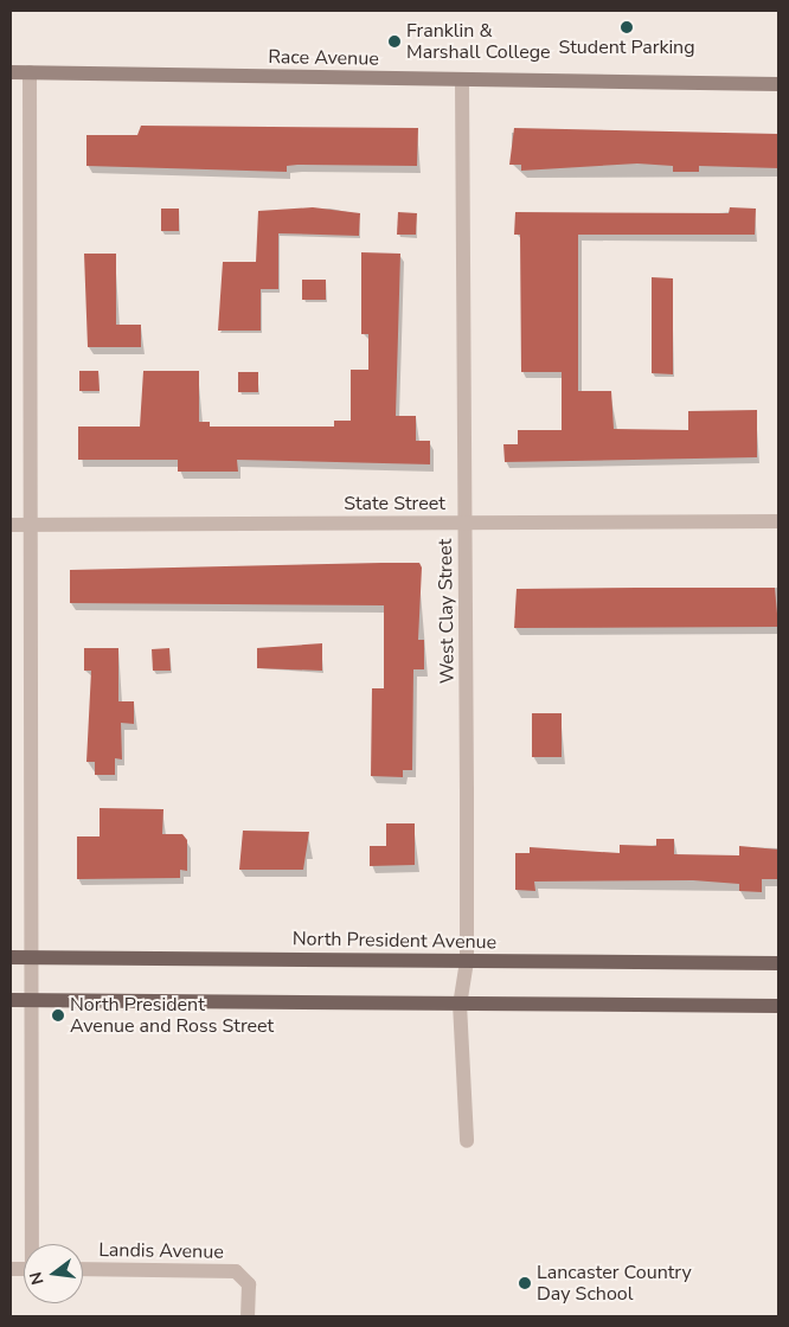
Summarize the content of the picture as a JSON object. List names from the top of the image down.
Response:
{
  "streets": {
    "main road": ["Race Avenue", "North President Avenue"],
    "street": ["State Street", "West Clay Street", "Landis Avenue"]
  },
  "crossings": [
    ["Race Avenue", "West Clay Street"],
    ["State Street", "West Clay Street"],
    ["West Clay Street", "North President Avenue"]
  ],
  "places": [
    "Student Parking",
    "Franklin & Marshall College",
    "North President Avenue and Ross Street",
    "Lancaster Country Day School"
  ],
  "north": "left"
}
